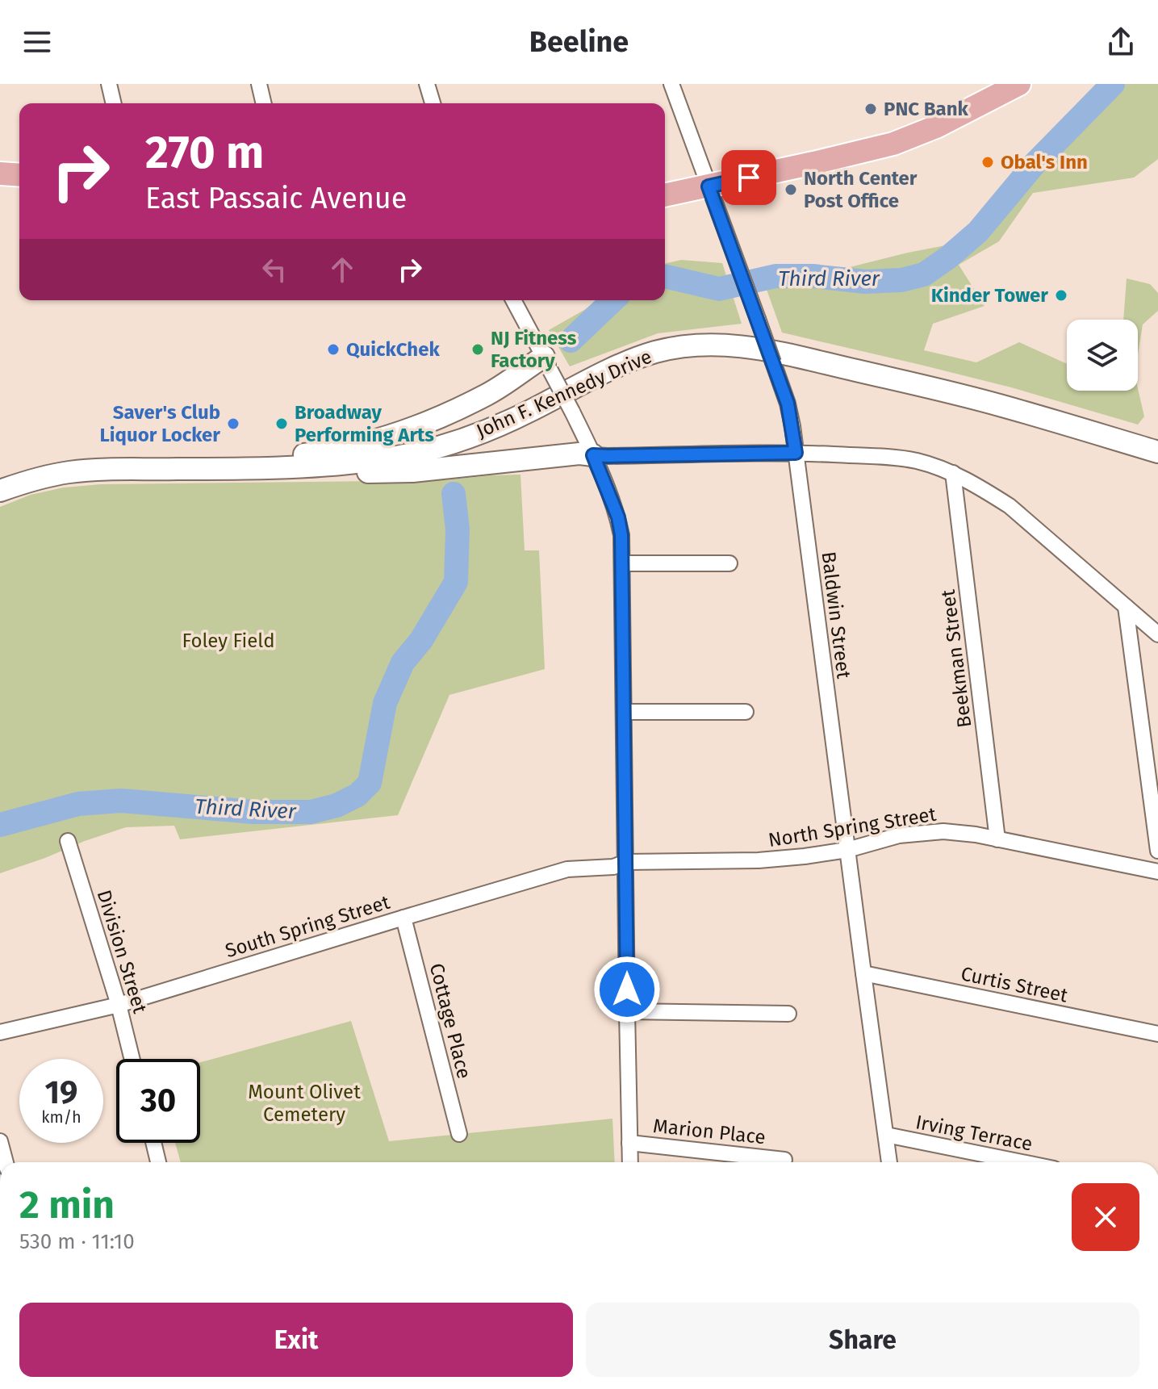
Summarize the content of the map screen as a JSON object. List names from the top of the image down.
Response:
{
  "streets": {
    "main road": ["John F. Kennedy Drive"],
    "street": [
      "Baldwin Street",
      "Beekman Street",
      "North Spring Street",
      "South Spring Street",
      "Division Street",
      "Curtis Street",
      "Cottage Place",
      "Marion Place",
      "Irving Terrace"
    ]
  },
  "crossings": [
    ["Baldwin Street", "North Spring Street"],
    ["Baldwin Street", "Curtis Street"],
    ["Baldwin Street", "Irving Terrace"],
    ["Beekman Street", "North Spring Street"],
    ["North Spring Street", "South Spring Street"],
    ["South Spring Street", "Division Street"],
    ["South Spring Street", "Cottage Place"]
  ],
  "water": ["Third River"],
  "parks": ["Foley Field", "Mount Olivet Cemetery"],
  "places": [
    "PNC Bank",
    "Obal's Inn",
    "North Center Post Office",
    "Kinder Tower",
    "QuickChek",
    "NJ Fitness Factory",
    "Saver's Club Liquor Locker",
    "Broadway Performing Arts"
  ],
  "page": {
    "header": "Beeline",
    "turn": ["270 m", "East Passaic Avenue"],
    "speed": "19 km/h",
    "limit": "30",
    "heading": ["2 min", "530 m · 11:10"],
    "buttons": ["Exit", "Share"]
  }
}
